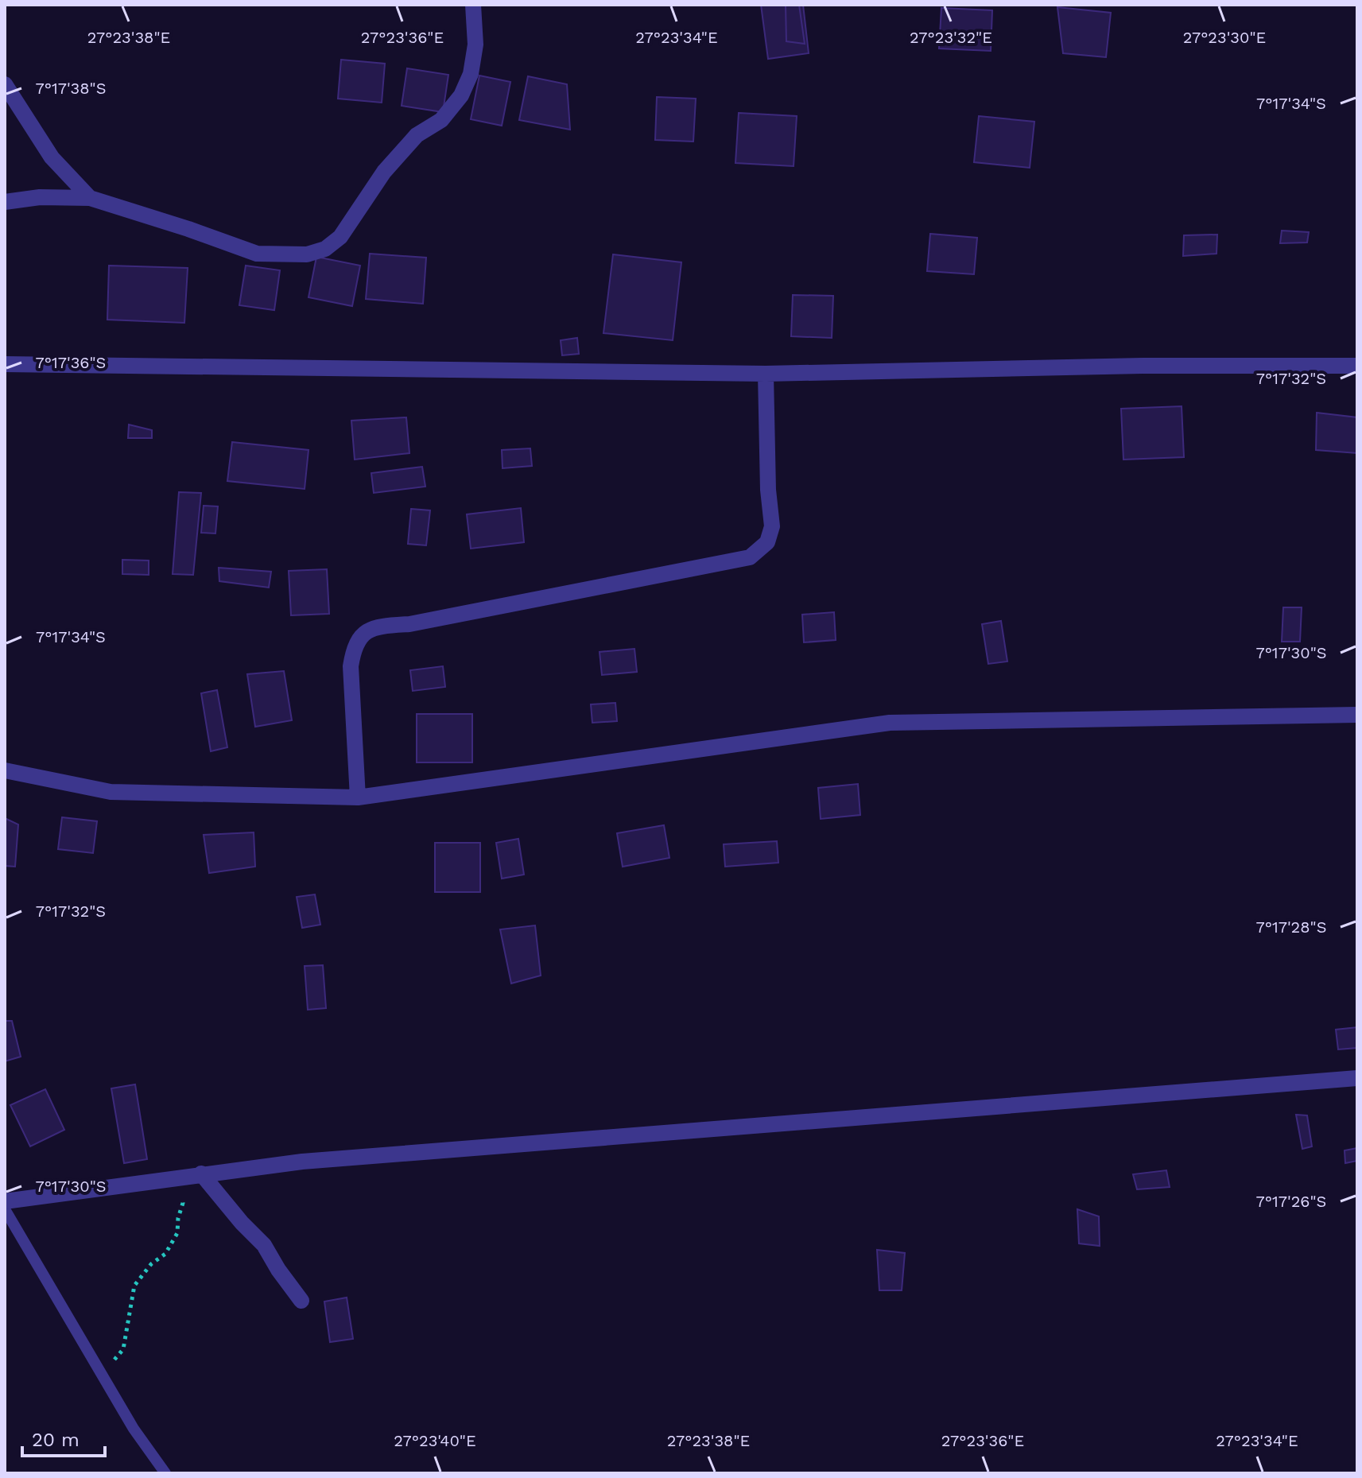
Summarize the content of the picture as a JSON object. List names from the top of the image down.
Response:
{
  "scale_bar": "20 m",
  "coordinates": [
    "27°23'38\"E",
    "27°23'36\"E",
    "27°23'34\"E",
    "27°23'32\"E",
    "27°23'30\"E",
    "7°17'38\"S",
    "7°17'34\"S",
    "7°17'36\"S",
    "7°17'32\"S",
    "7°17'30\"S",
    "7°17'28\"S",
    "7°17'26\"S",
    "27°23'40\"E"
  ]
}
